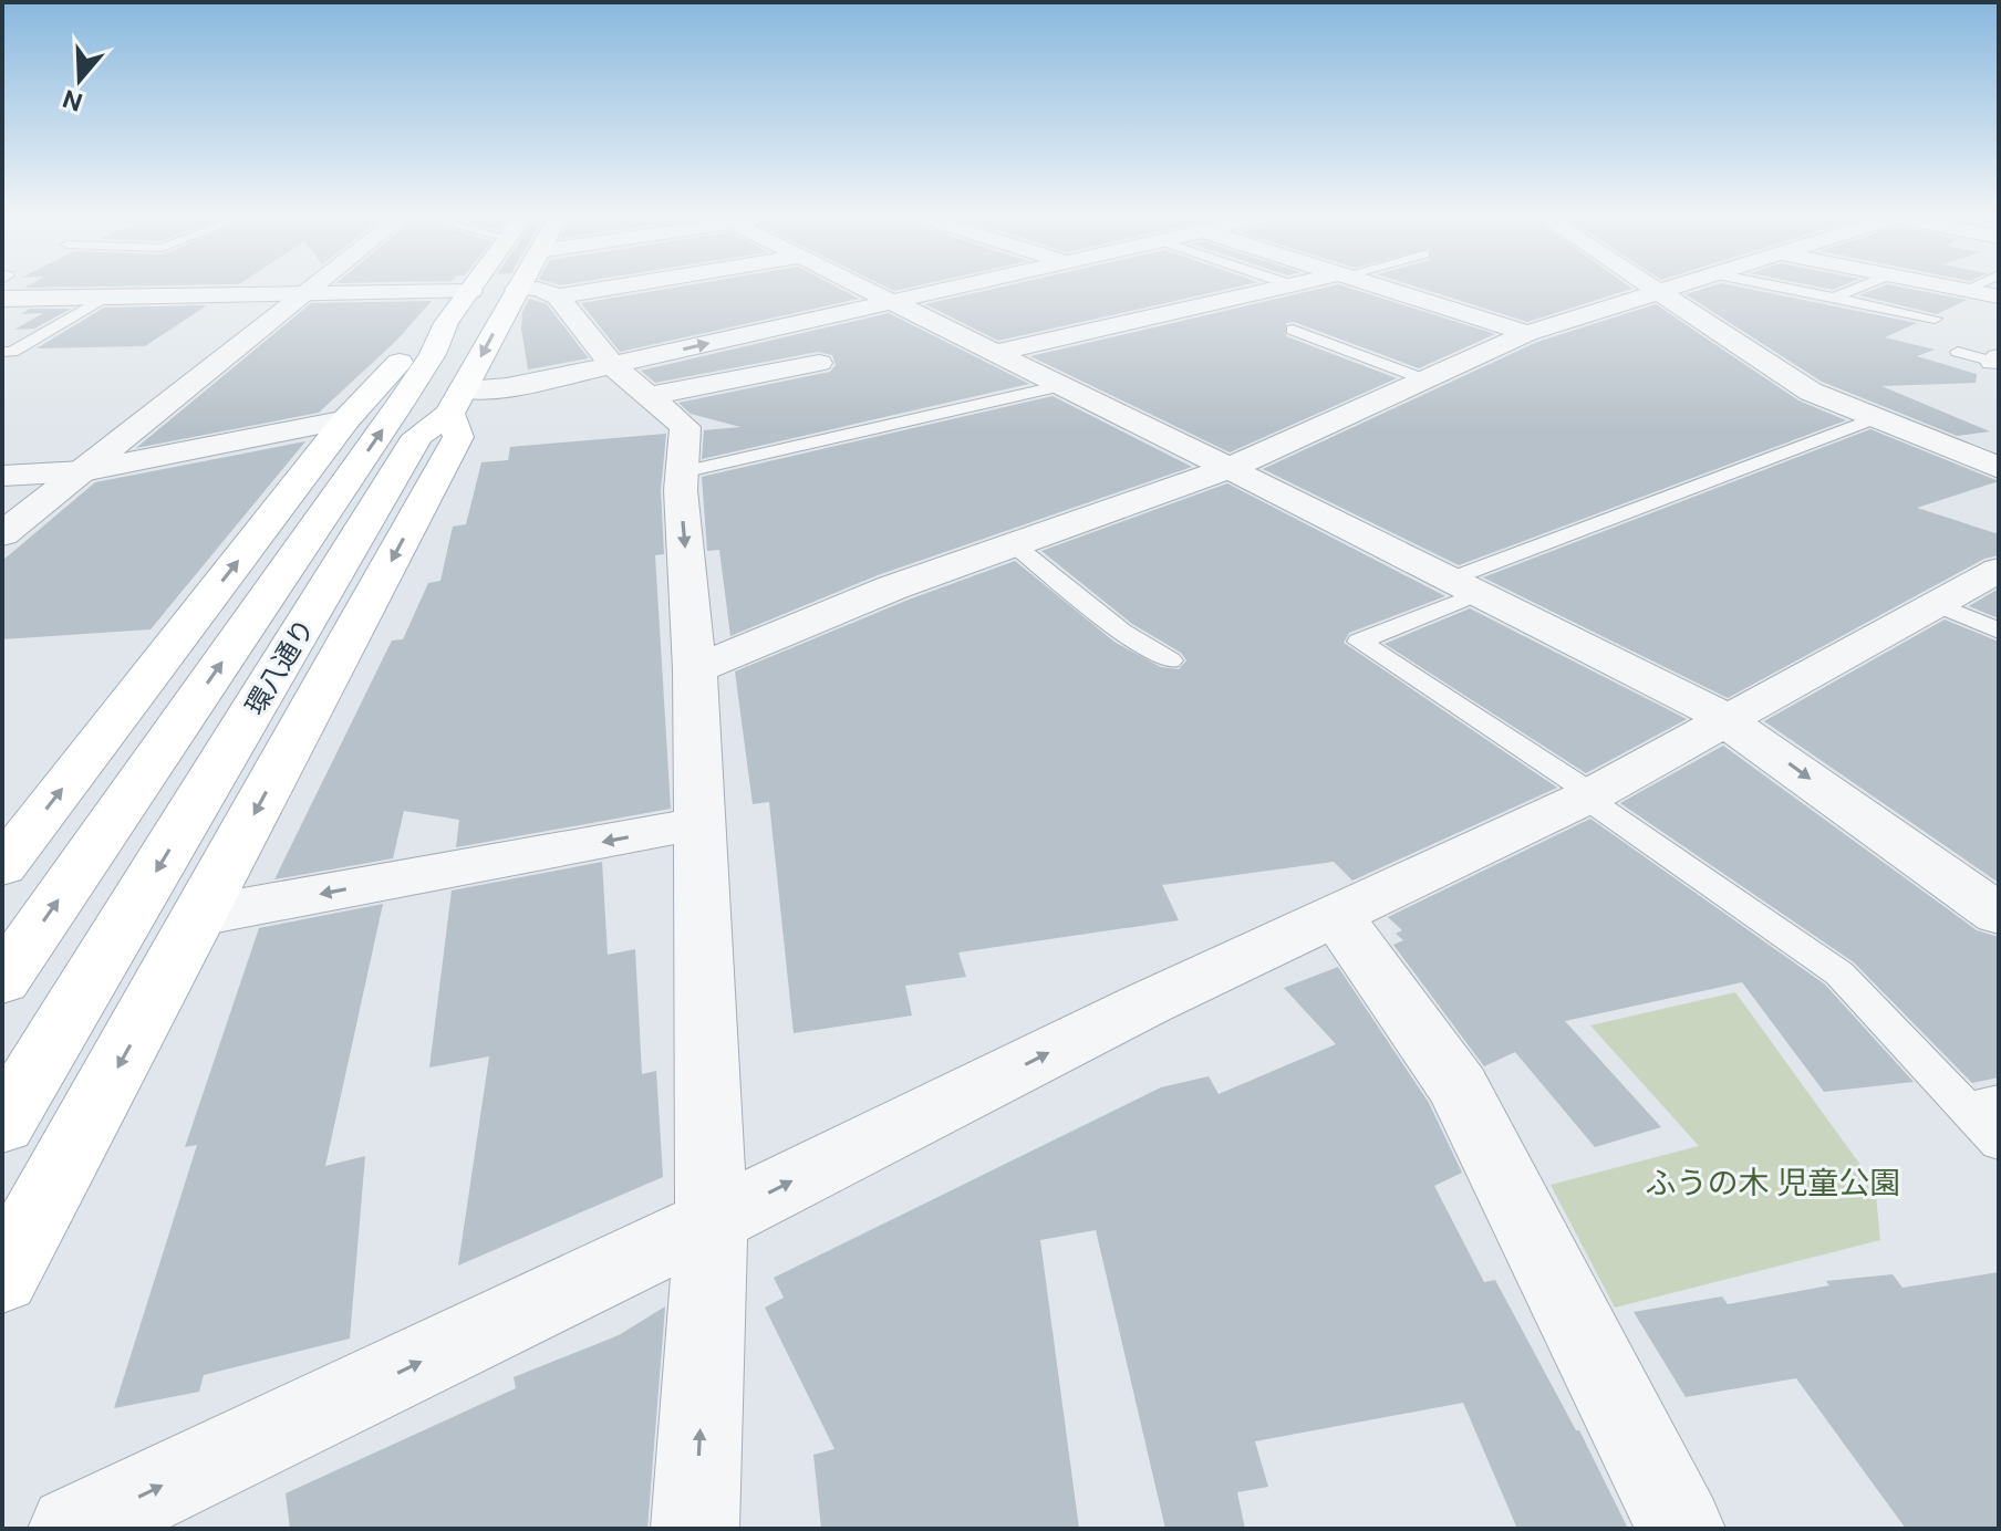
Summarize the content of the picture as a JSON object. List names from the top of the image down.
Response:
{
  "streets": {
    "main road": ["環八通り"]
  },
  "parks": ["ふうの木 児童公園"],
  "north": "bottom"
}
